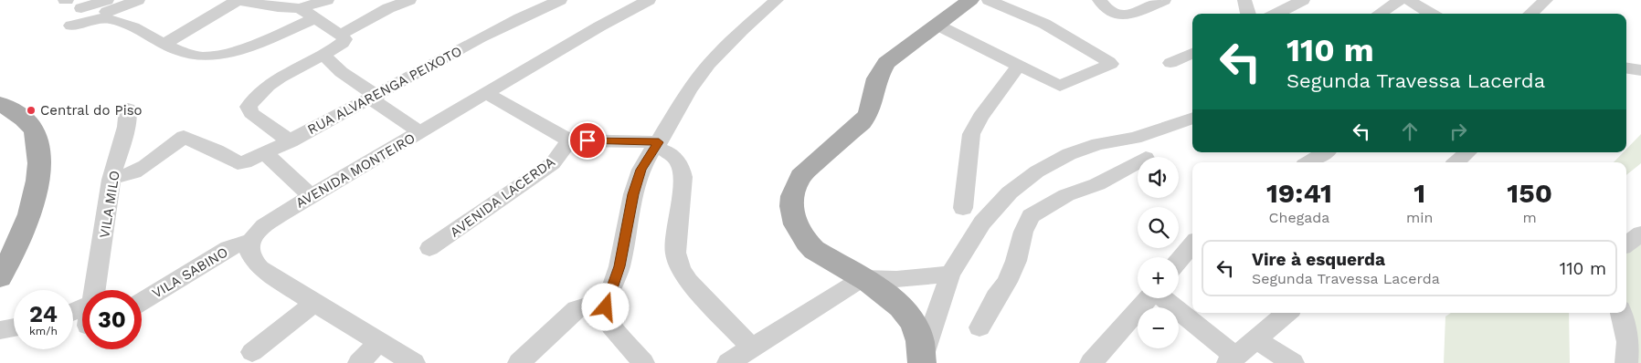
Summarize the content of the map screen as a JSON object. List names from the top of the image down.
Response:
{
  "streets": {
    "street": [
      "RUA ALVARENGA PEIXOTO",
      "AVENIDA MONTEIRO",
      "AVENIDA LACERDA",
      "VILA MILO",
      "VILA SABINO"
    ]
  },
  "crossings": [
    ["RUA ALVARENGA PEIXOTO", "VILA MILO"],
    ["AVENIDA MONTEIRO", "VILA SABINO"]
  ],
  "places": ["Central do Piso"],
  "page": {
    "turn": ["110 m", "Segunda Travessa Lacerda"],
    "map_buttons": ["+", "−"],
    "eta": [
      "19:41",
      "Chegada",
      "1",
      "min",
      "150",
      "m"
    ],
    "list": [
      {
        "name": "Vire à esquerda",
        "note": "Segunda Travessa Lacerda",
        "value": "110 m"
      }
    ],
    "speed": "24 km/h",
    "limit": "30"
  }
}
